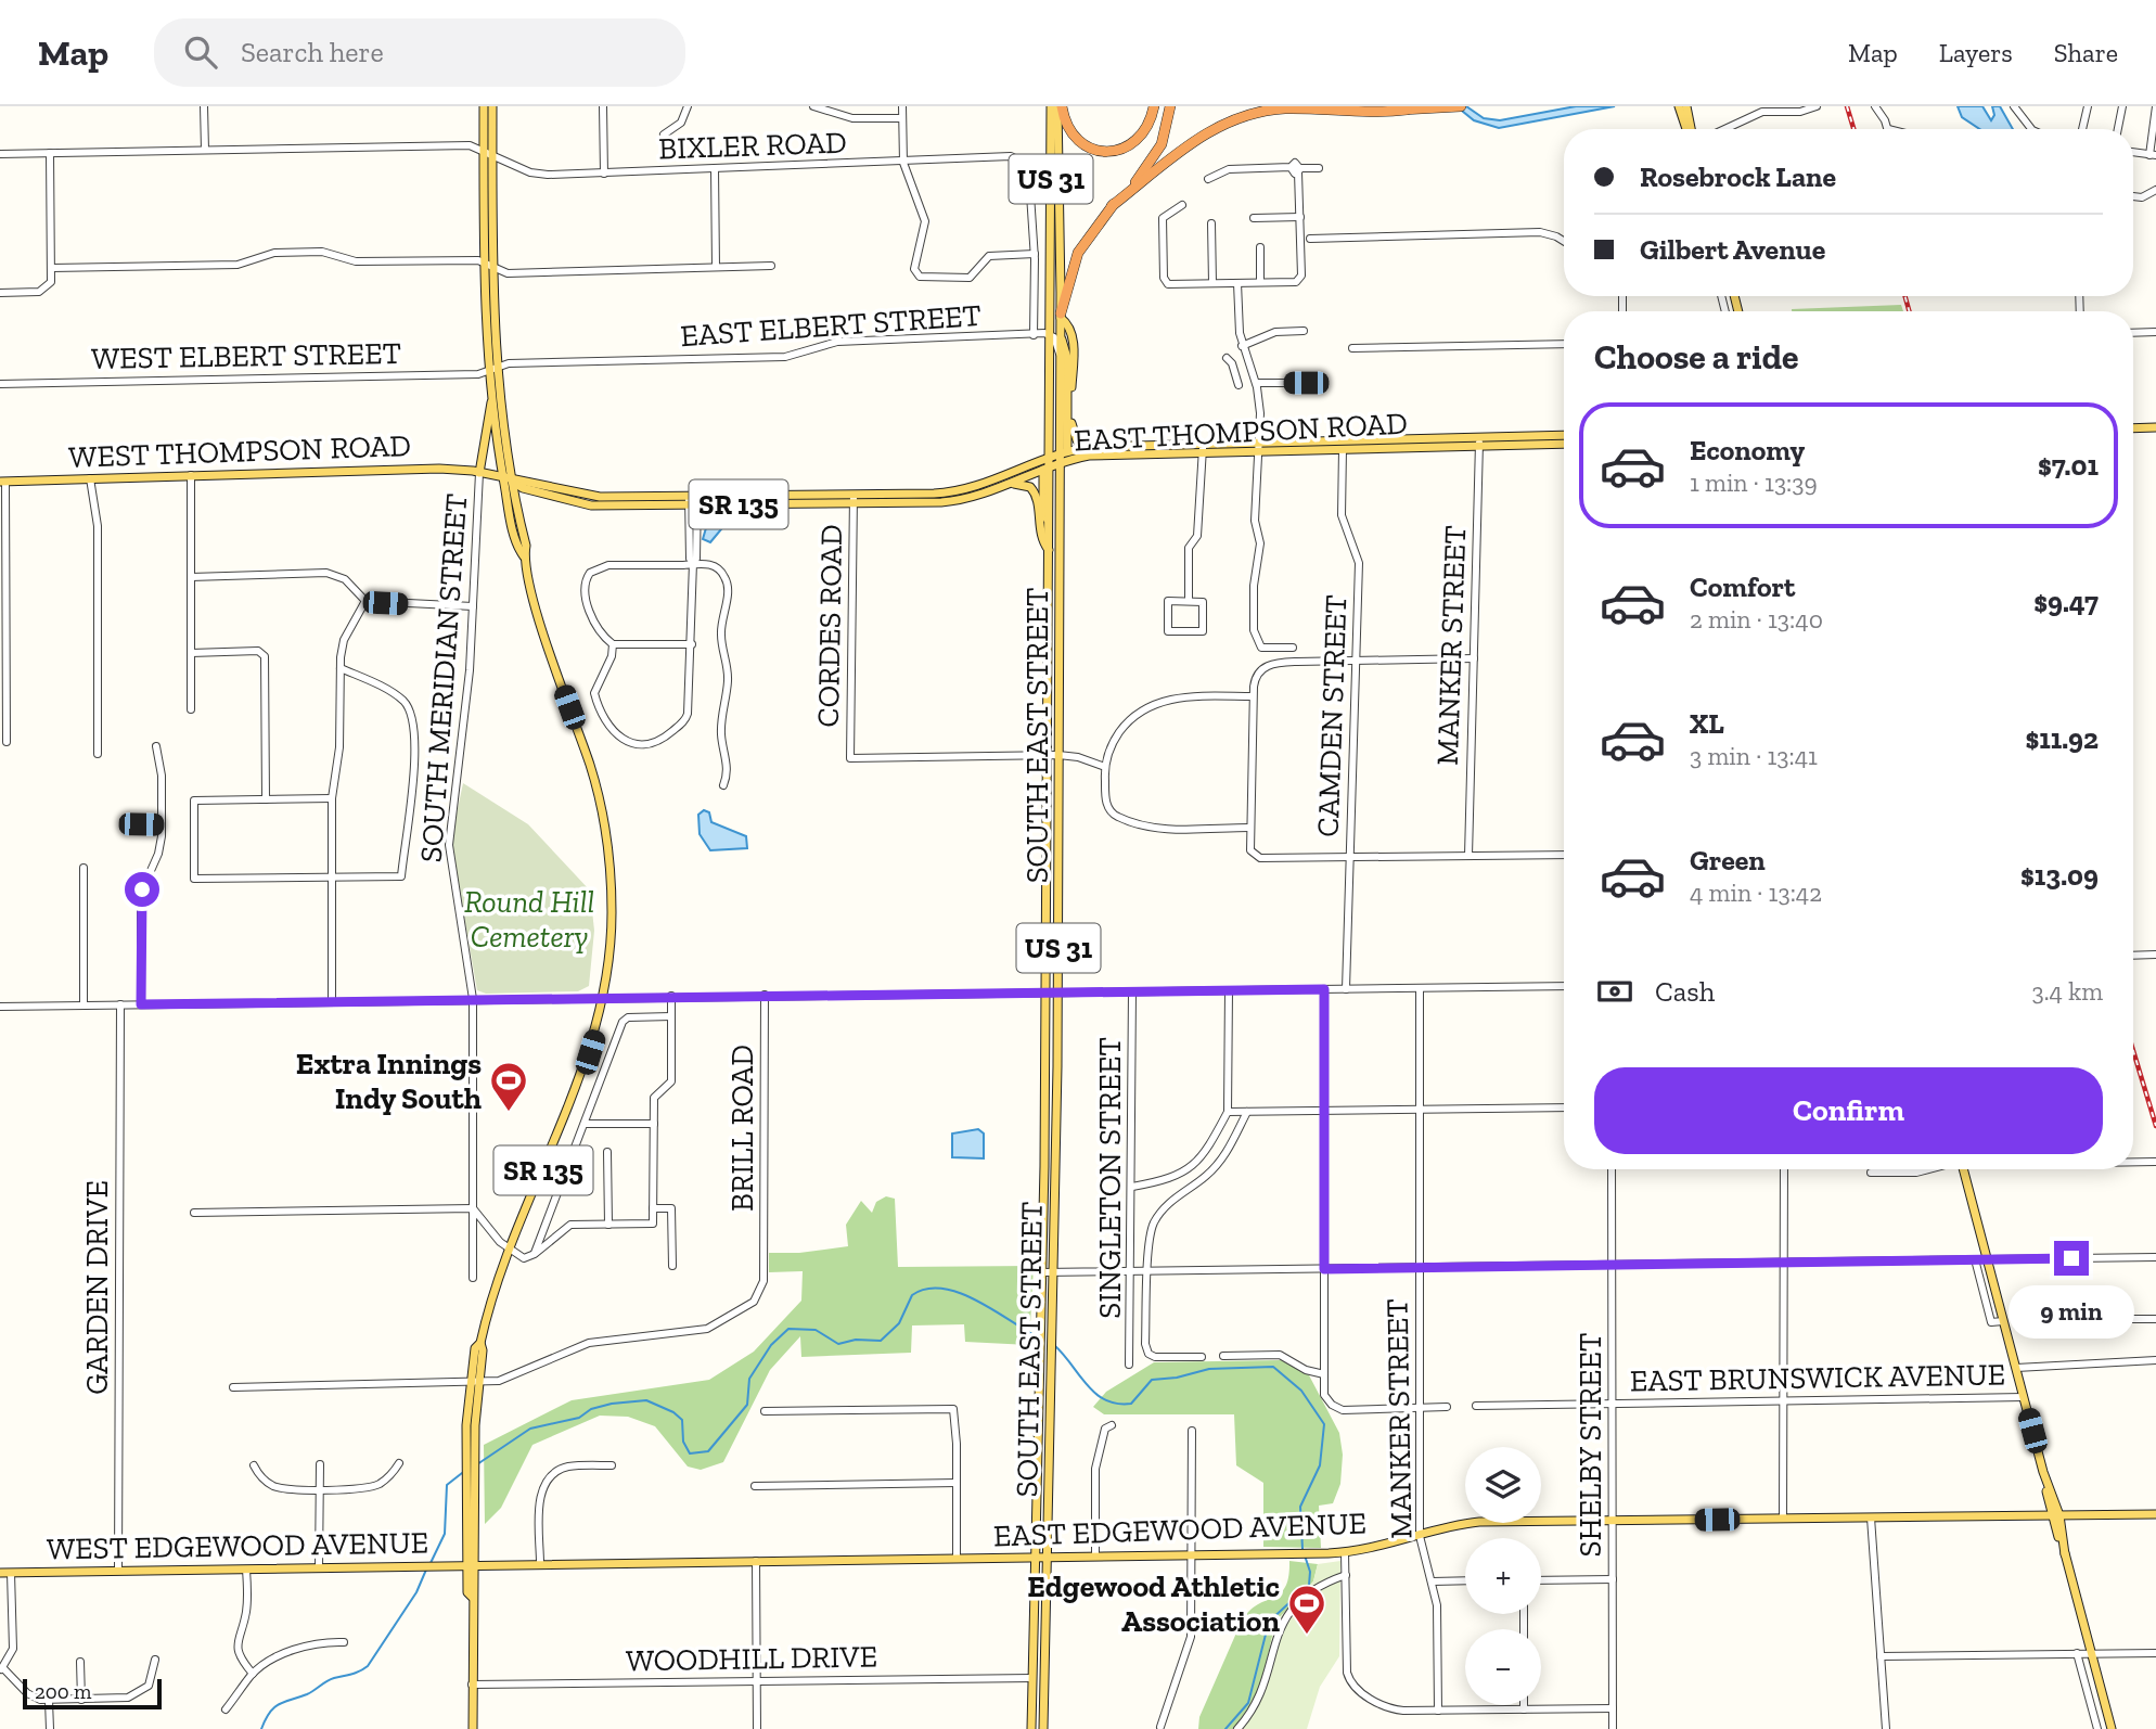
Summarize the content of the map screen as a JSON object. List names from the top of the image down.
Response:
{
  "streets": {
    "highway": ["US 31"],
    "main road": [
      "EAST THOMPSON ROAD",
      "WEST THOMPSON ROAD",
      "SR 135",
      "SOUTH MERIDIAN STREET",
      "SOUTH EAST STREET",
      "EAST EDGEWOOD AVENUE",
      "WEST EDGEWOOD AVENUE"
    ],
    "street": [
      "BIXLER ROAD",
      "EAST ELBERT STREET",
      "WEST ELBERT STREET",
      "CORDES ROAD",
      "MANKER STREET",
      "CAMDEN STREET",
      "BRILL ROAD",
      "SINGLETON STREET",
      "GARDEN DRIVE",
      "EAST BRUNSWICK AVENUE",
      "SHELBY STREET",
      "WOODHILL DRIVE"
    ]
  },
  "crossings": [
    ["BIXLER ROAD", "SOUTH MERIDIAN STREET"],
    ["US 31", "SOUTH EAST STREET"],
    ["EAST ELBERT STREET", "WEST ELBERT STREET"],
    ["EAST ELBERT STREET", "SOUTH MERIDIAN STREET"],
    ["EAST ELBERT STREET", "SOUTH EAST STREET"],
    ["WEST ELBERT STREET", "SOUTH MERIDIAN STREET"],
    ["EAST THOMPSON ROAD", "WEST THOMPSON ROAD"],
    ["EAST THOMPSON ROAD", "CORDES ROAD"],
    ["EAST THOMPSON ROAD", "MANKER STREET"],
    ["EAST THOMPSON ROAD", "SOUTH MERIDIAN STREET"],
    ["EAST THOMPSON ROAD", "CAMDEN STREET"],
    ["EAST THOMPSON ROAD", "SOUTH EAST STREET"],
    ["WEST THOMPSON ROAD", "SOUTH MERIDIAN STREET"],
    ["CORDES ROAD", "SOUTH EAST STREET"],
    ["MANKER STREET", "EAST EDGEWOOD AVENUE"],
    ["SOUTH MERIDIAN STREET", "BRILL ROAD"],
    ["SOUTH MERIDIAN STREET", "EAST EDGEWOOD AVENUE"],
    ["SOUTH MERIDIAN STREET", "WEST EDGEWOOD AVENUE"],
    ["SOUTH MERIDIAN STREET", "WOODHILL DRIVE"],
    ["SOUTH EAST STREET", "EAST EDGEWOOD AVENUE"],
    ["SOUTH EAST STREET", "WOODHILL DRIVE"],
    ["GARDEN DRIVE", "WEST EDGEWOOD AVENUE"],
    ["EAST BRUNSWICK AVENUE", "SHELBY STREET"],
    ["SHELBY STREET", "EAST EDGEWOOD AVENUE"],
    ["EAST EDGEWOOD AVENUE", "WEST EDGEWOOD AVENUE"]
  ],
  "parks": ["Round Hill Cemetery"],
  "places": {
    "sports": ["Extra Innings Indy South", "Edgewood Athletic Association"]
  },
  "scale_bar": "200 m",
  "page": {
    "header": "Map",
    "search": "Search here",
    "nav": ["Map", "Layers", "Share"],
    "banner": ["Rosebrock Lane", "Gilbert Avenue"],
    "heading": "Choose a ride",
    "list": [
      {
        "name": "Economy",
        "note": "1 min · 13:39",
        "value": "$7.01"
      },
      {
        "name": "Comfort",
        "note": "2 min · 13:40",
        "value": "$9.47"
      },
      {
        "name": "XL",
        "note": "3 min · 13:41",
        "value": "$11.92"
      },
      {
        "name": "Green",
        "note": "4 min · 13:42",
        "value": "$13.09"
      }
    ],
    "pay": ["Cash", "3.4 km"],
    "buttons": "Confirm",
    "bubble": "9 min",
    "map_buttons": ["+", "−"],
    "scale": "200 m"
  }
}
